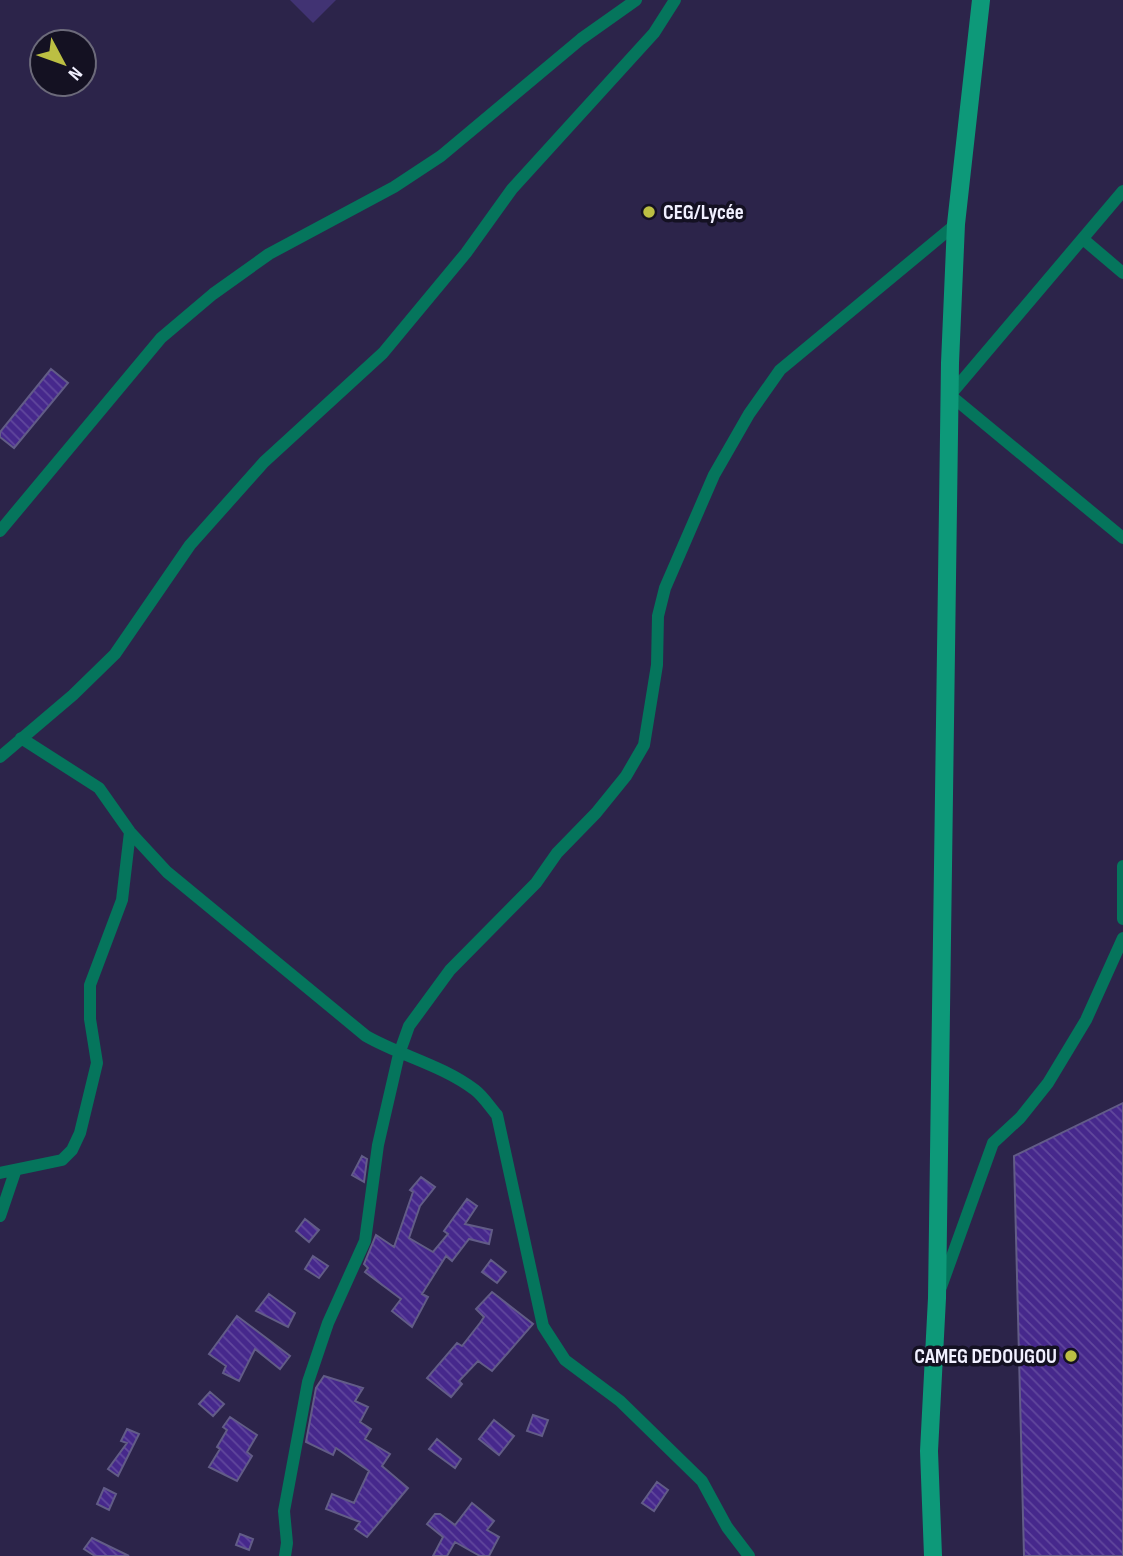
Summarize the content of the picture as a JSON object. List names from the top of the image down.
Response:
{
  "places": ["CEG/Lycée", "CAMEG DEDOUGOU"],
  "north": "bottom right"
}
